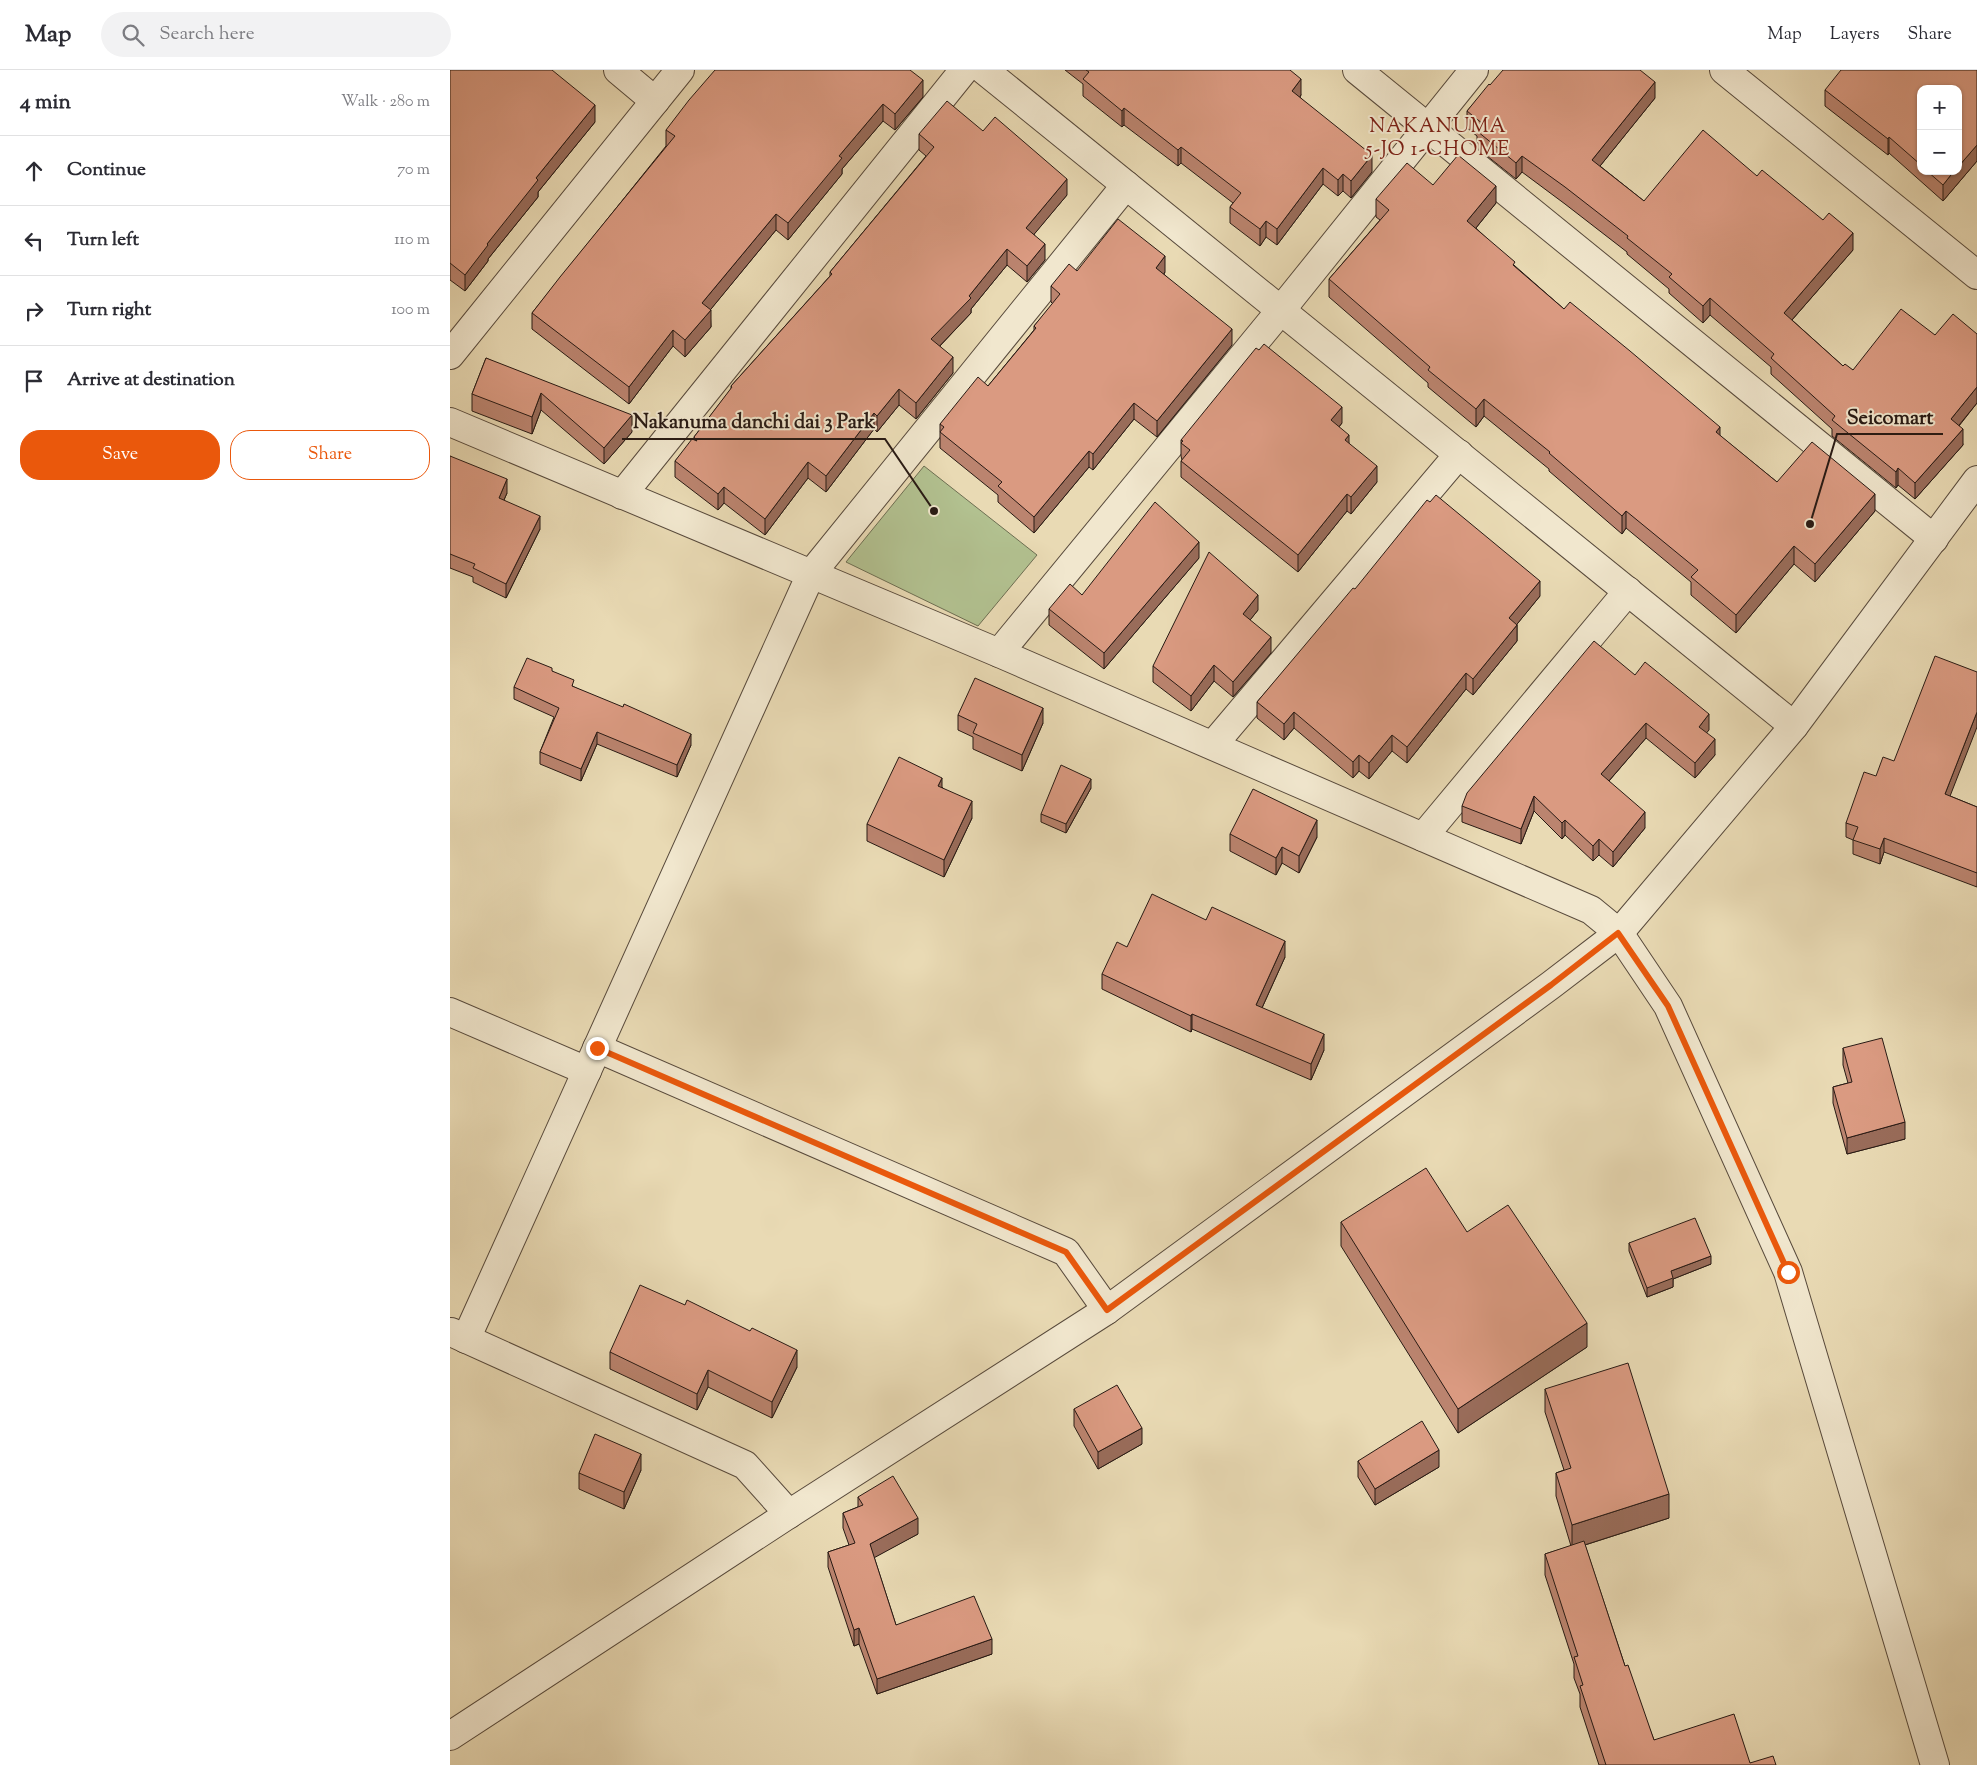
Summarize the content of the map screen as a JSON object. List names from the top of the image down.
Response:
{
  "districts": ["NAKANUMA 5-JO 1-CHOME"],
  "places": ["Nakanuma danchi dai 3 Park", "Seicomart"],
  "page": {
    "header": "Map",
    "search": "Search here",
    "nav": ["Map", "Layers", "Share"],
    "heading": ["4 min", "Walk · 280 m"],
    "map_buttons": ["+", "−"],
    "list": [
      ["Continue", "70 m"],
      ["Turn left", "110 m"],
      ["Turn right", "100 m"],
      "Arrive at destination"
    ],
    "buttons": ["Save", "Share"]
  }
}
